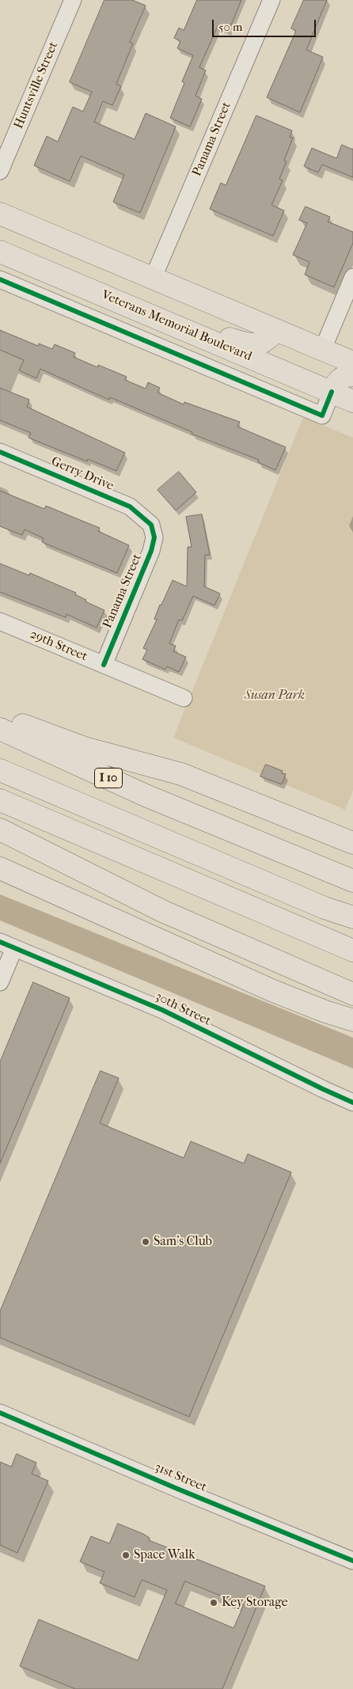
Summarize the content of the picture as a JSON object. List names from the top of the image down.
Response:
{
  "streets": {
    "main road": ["Veterans Memorial Boulevard", "I 10"],
    "street": [
      "Huntsville Street",
      "Panama Street",
      "Gerry Drive",
      "29th Street",
      "30th Street",
      "31st Street"
    ]
  },
  "crossings": [
    ["Panama Street", "Gerry Drive"],
    ["Panama Street", "29th Street"]
  ],
  "parks": ["Susan Park"],
  "places": ["Sam's Club", "Space Walk", "Key Storage"],
  "scale_bar": "50 m"
}
